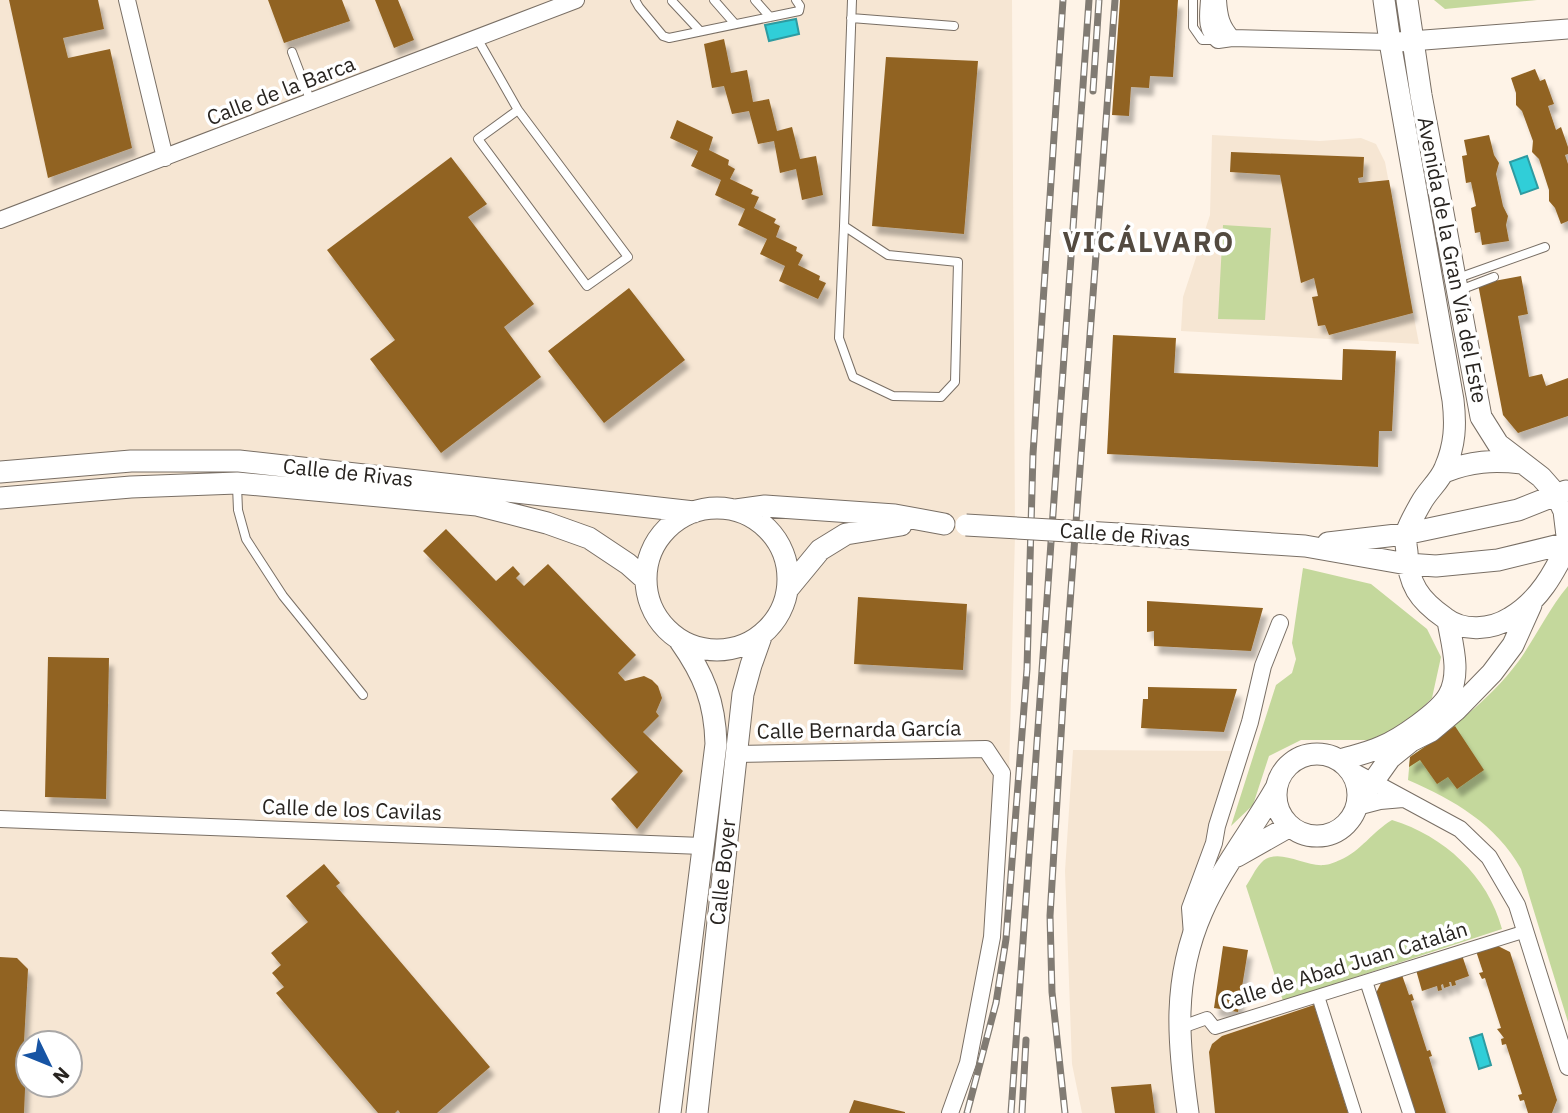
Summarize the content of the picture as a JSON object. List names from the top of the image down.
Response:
{
  "streets": {
    "main road": ["Avenida de la Gran Vía del Este", "Calle de Rivas", "Calle Boyer"],
    "street": [
      "Calle de la Barca",
      "Calle Bernarda García",
      "Calle de los Cavilas",
      "Calle de Abad Juan Catalán"
    ]
  },
  "crossings": [
    ["Avenida de la Gran Vía del Este", "Calle de Rivas"],
    ["Calle de Rivas", "Calle Boyer"],
    ["Calle Bernarda García", "Calle Boyer"],
    ["Calle de los Cavilas", "Calle Boyer"]
  ],
  "districts": ["VICÁLVARO"],
  "north": "bottom right"
}
